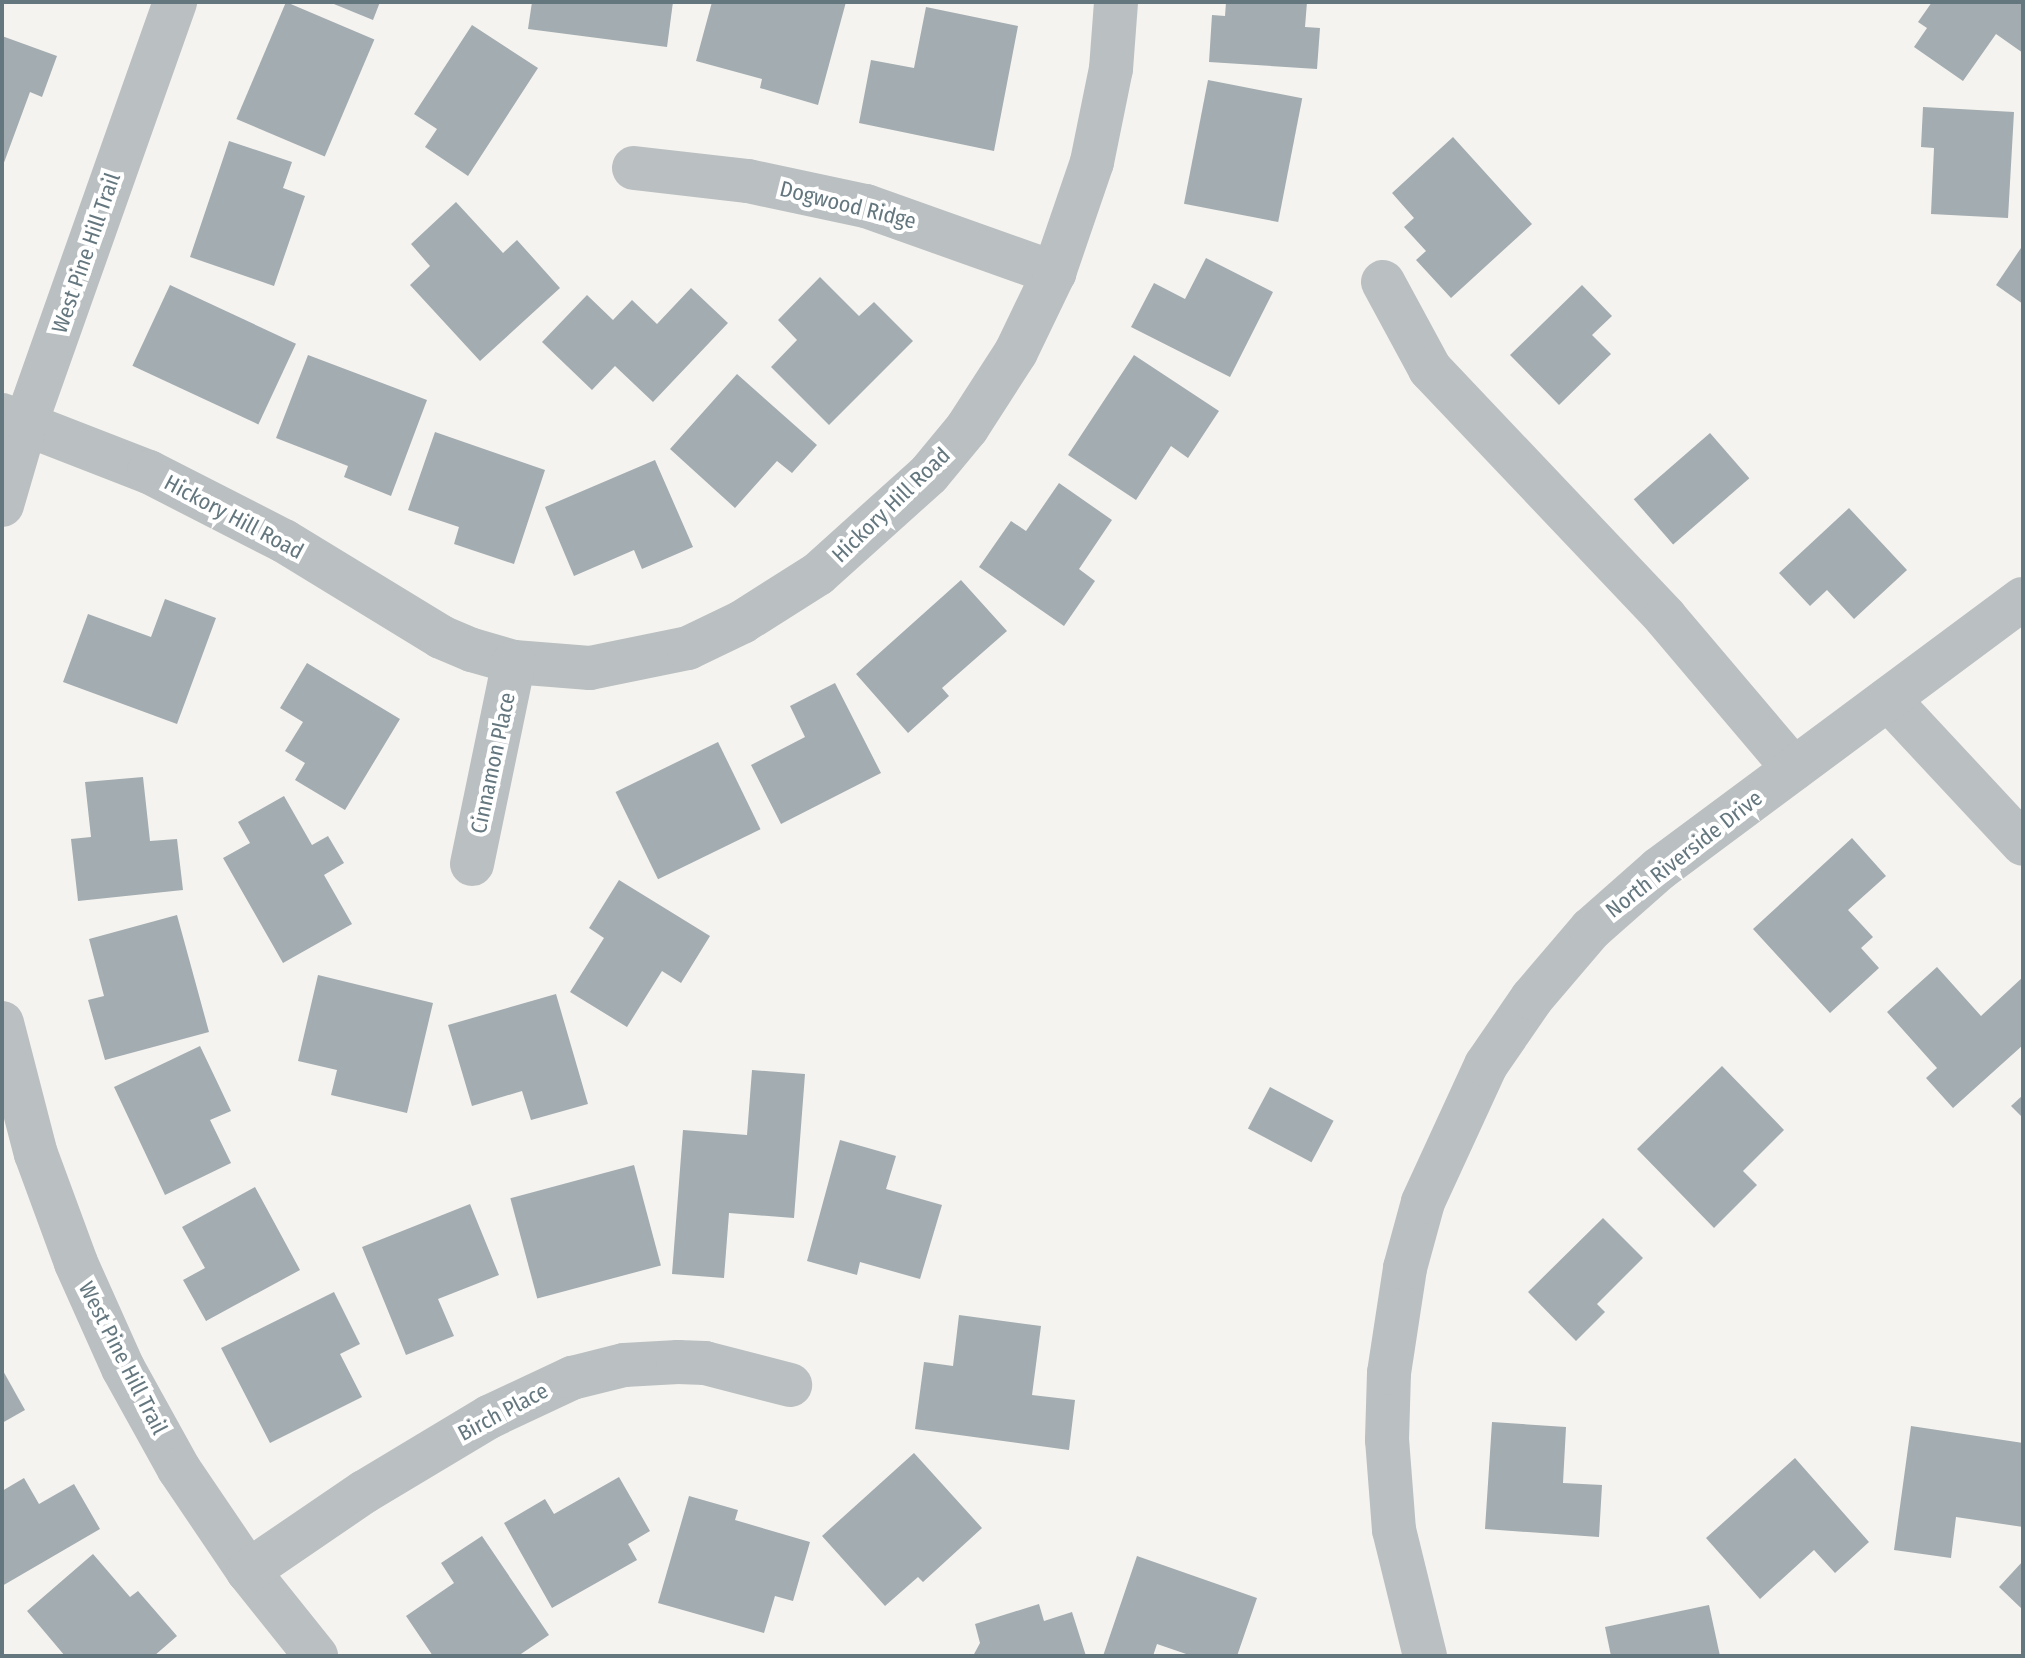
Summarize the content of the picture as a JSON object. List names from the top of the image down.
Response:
{
  "streets": {
    "street": [
      "Dogwood Ridge",
      "West Pine Hill Trail",
      "Hickory Hill Road",
      "Cinnamon Place",
      "North Riverside Drive",
      "Birch Place"
    ]
  },
  "crossings": [
    ["Dogwood Ridge", "Hickory Hill Road"],
    ["West Pine Hill Trail", "Hickory Hill Road"],
    ["West Pine Hill Trail", "Birch Place"],
    ["Hickory Hill Road", "Cinnamon Place"]
  ]
}
